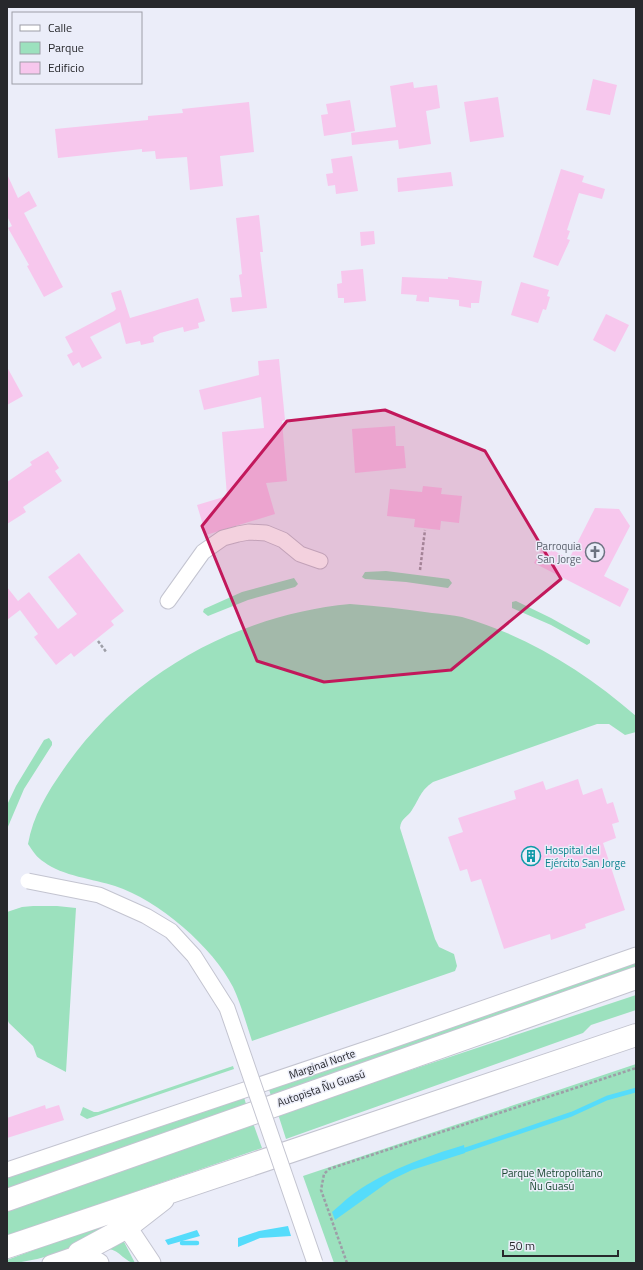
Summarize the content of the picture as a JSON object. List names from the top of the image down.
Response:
{
  "streets": {
    "highway": ["Autopista Ñu Guasú"],
    "street": ["Marginal Norte"]
  },
  "parks": ["Parque Metropolitano Ñu Guasú"],
  "places": {
    "church": ["Parroquia San Jorge"],
    "building": ["Hospital del Ejército San Jorge"]
  },
  "legend": ["Calle", "Parque", "Edificio"],
  "scale_bar": "50 m"
}
